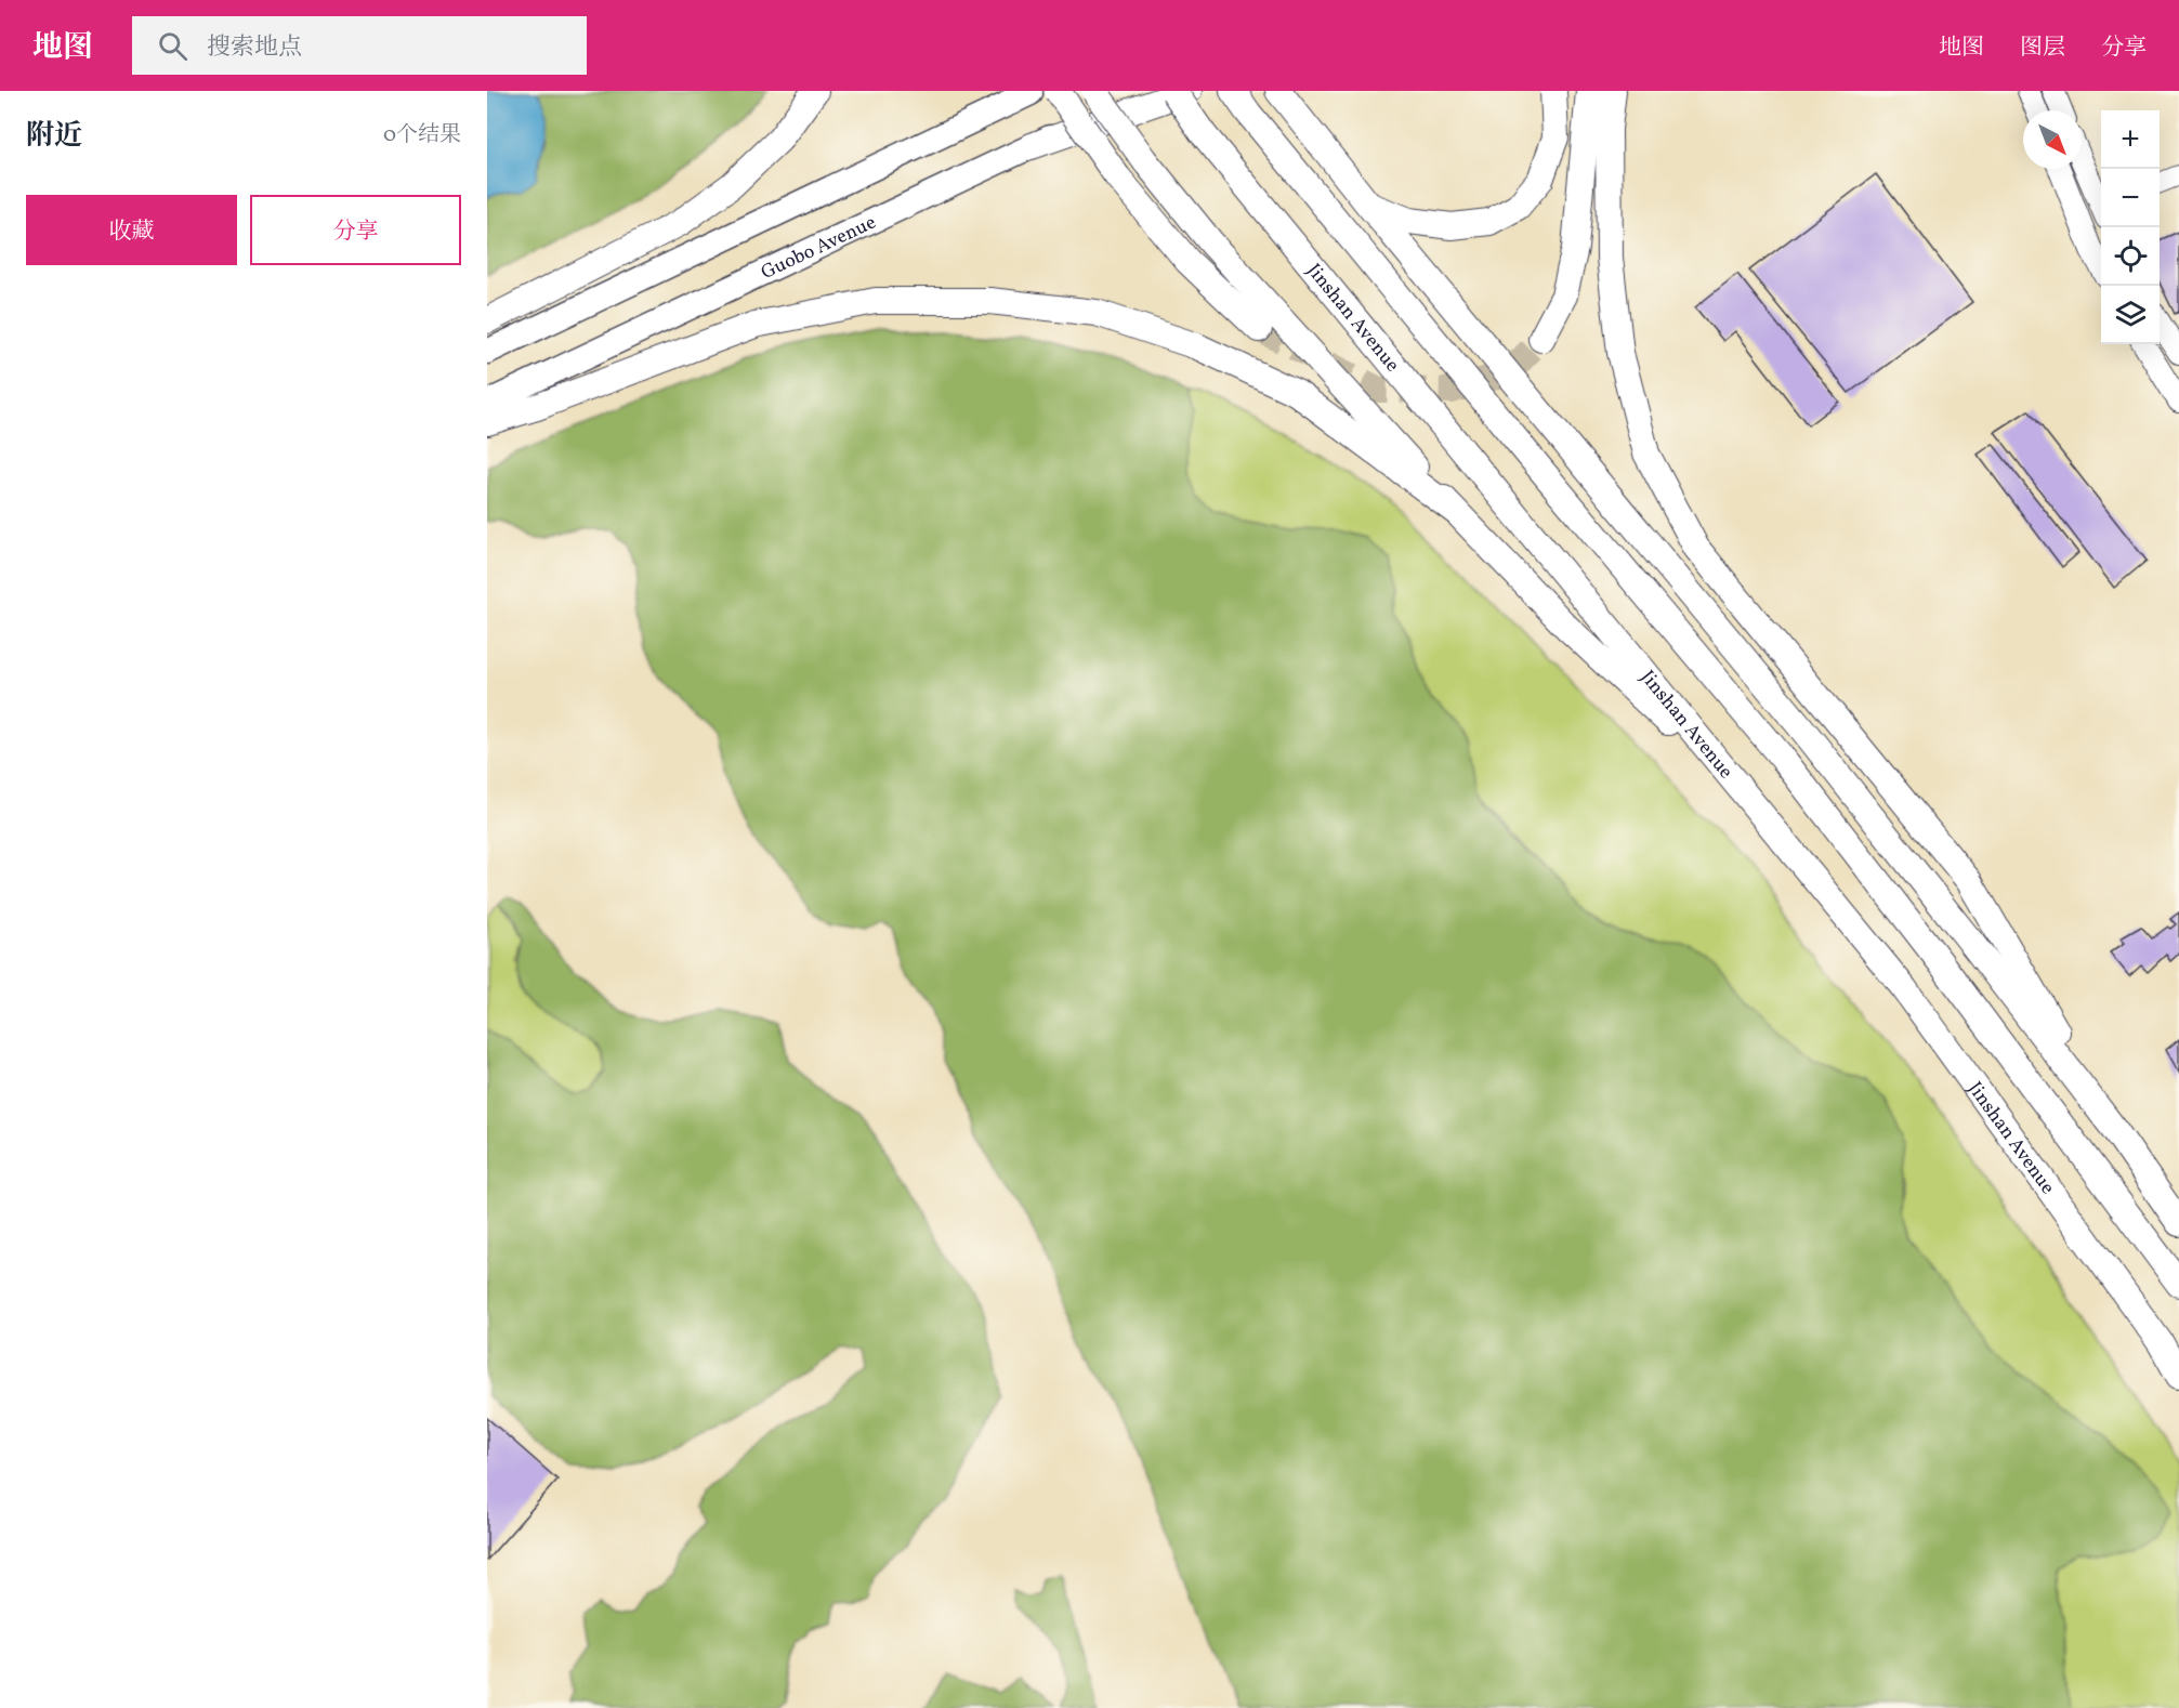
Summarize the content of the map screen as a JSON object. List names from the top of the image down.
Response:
{
  "streets": {
    "highway": ["Jinshan Avenue"],
    "main road": ["Guobo Avenue"]
  },
  "north": "bottom right",
  "page": {
    "header": "地图",
    "search": "搜索地点",
    "nav": ["地图", "图层", "分享"],
    "heading": ["附近", "0个结果"],
    "map_buttons": ["+", "−"],
    "buttons": ["收藏", "分享"]
  }
}
